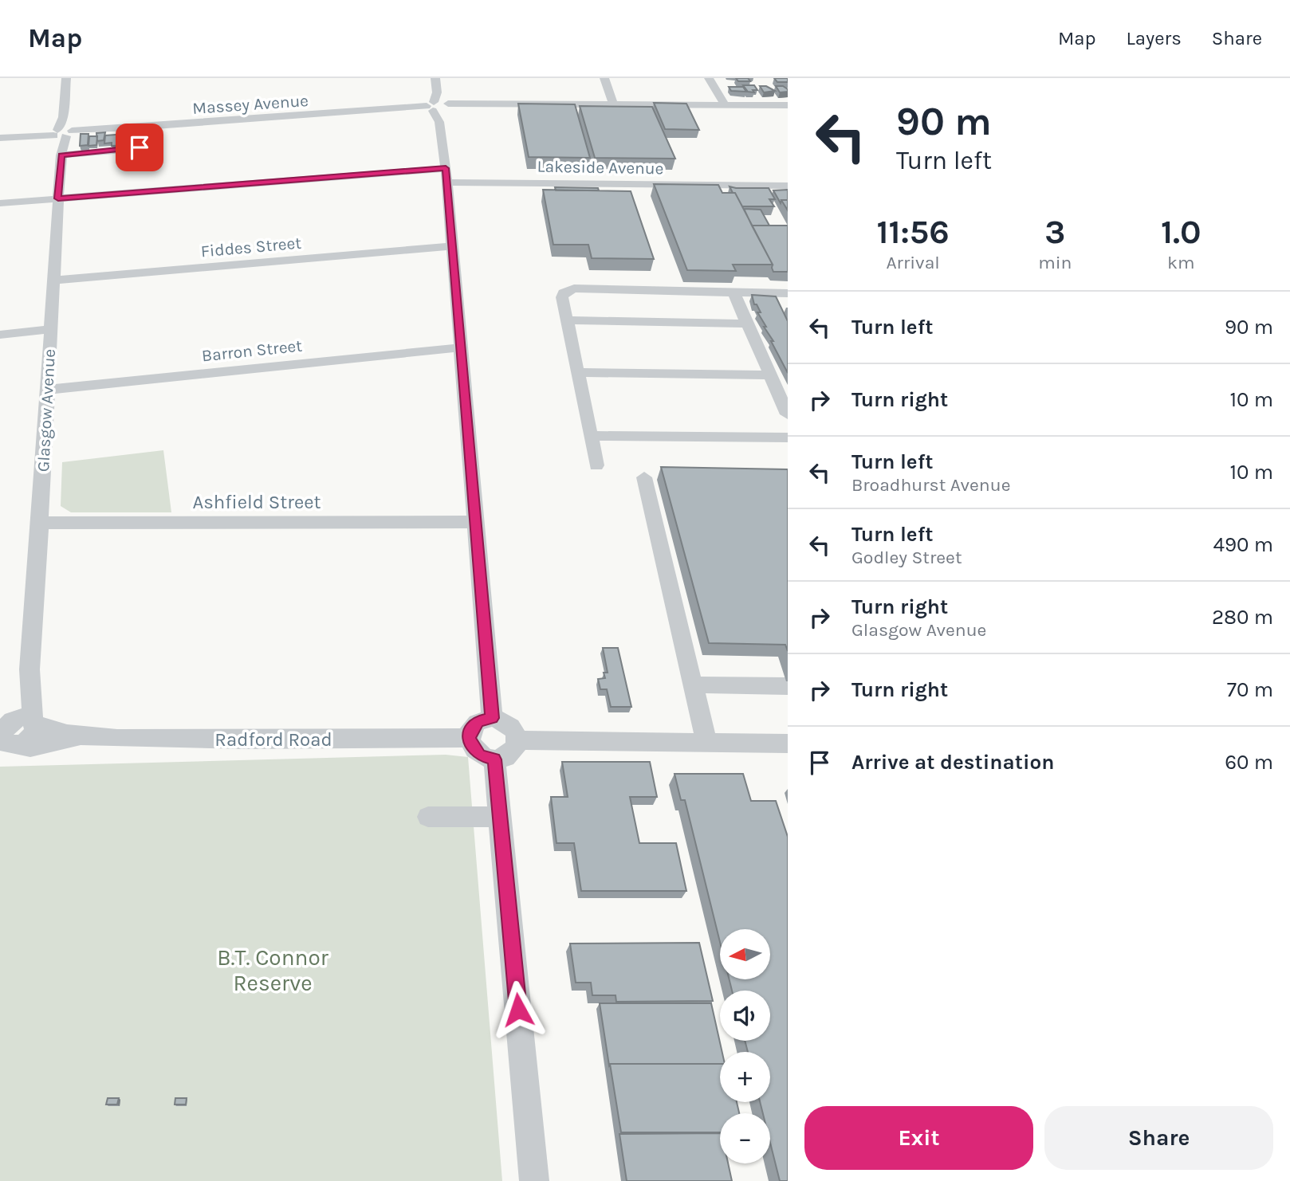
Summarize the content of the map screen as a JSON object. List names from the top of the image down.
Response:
{
  "streets": {
    "street": [
      "Massey Avenue",
      "Lakeside Avenue",
      "Fiddes Street",
      "Barron Street",
      "Glasgow Avenue",
      "Ashfield Street",
      "Radford Road"
    ]
  },
  "crossings": [
    ["Massey Avenue", "Glasgow Avenue"],
    ["Lakeside Avenue", "Glasgow Avenue"],
    ["Fiddes Street", "Glasgow Avenue"],
    ["Barron Street", "Glasgow Avenue"],
    ["Glasgow Avenue", "Ashfield Street"],
    ["Glasgow Avenue", "Radford Road"]
  ],
  "parks": ["B.T. Connor Reserve"],
  "north": "left",
  "page": {
    "header": "Map",
    "nav": ["Map", "Layers", "Share"],
    "turn": ["90 m", "Turn left"],
    "eta": [
      "11:56",
      "Arrival",
      "3",
      "min",
      "1.0",
      "km"
    ],
    "list": [
      {
        "name": "Turn left",
        "value": "90 m"
      },
      {
        "name": "Turn right",
        "value": "10 m"
      },
      {
        "name": "Turn left",
        "note": "Broadhurst Avenue",
        "value": "10 m"
      },
      {
        "name": "Turn left",
        "note": "Godley Street",
        "value": "490 m"
      },
      {
        "name": "Turn right",
        "note": "Glasgow Avenue",
        "value": "280 m"
      },
      {
        "name": "Turn right",
        "value": "70 m"
      },
      {
        "name": "Arrive at destination",
        "value": "60 m"
      }
    ],
    "map_buttons": ["+", "−"],
    "buttons": ["Exit", "Share"]
  }
}
